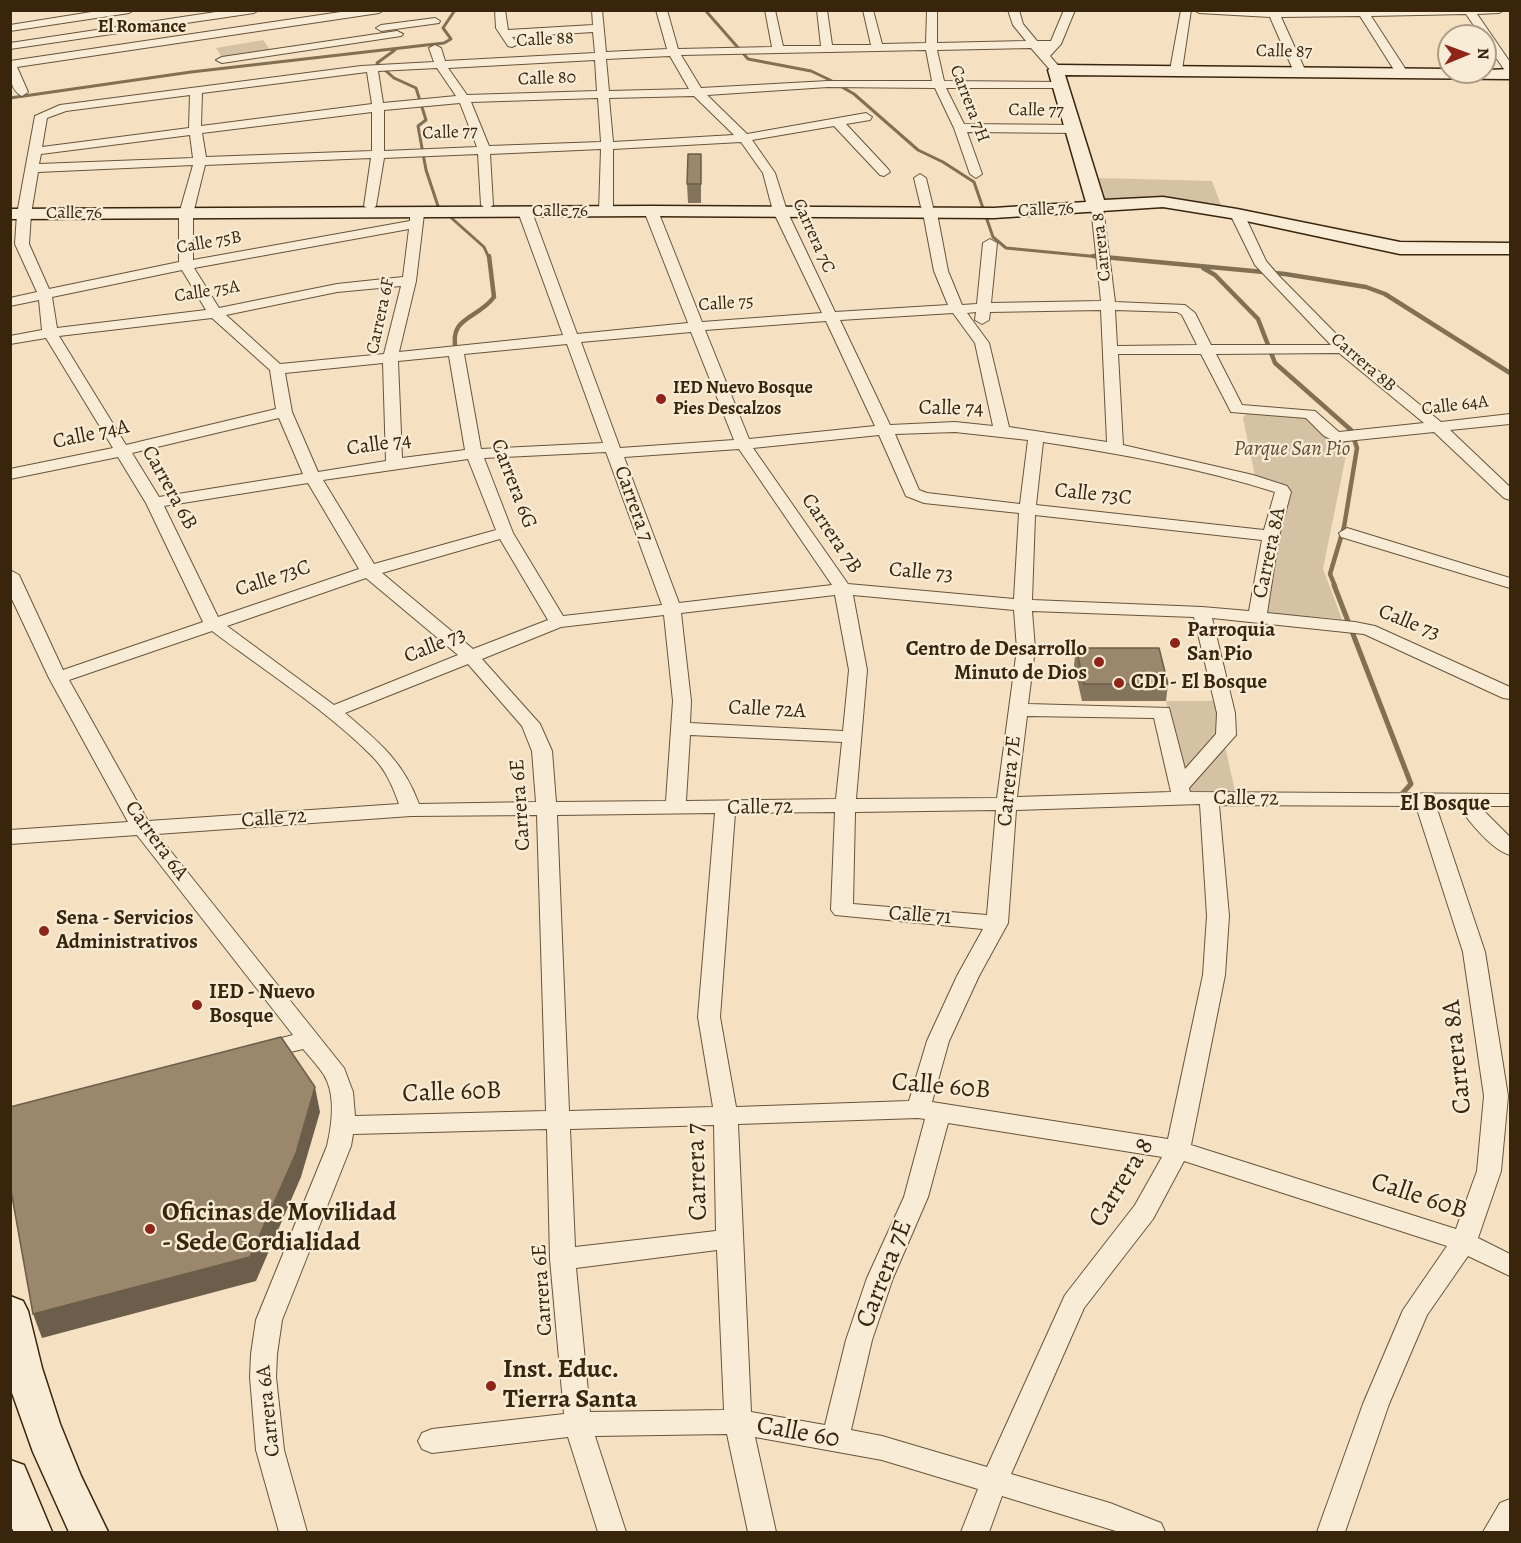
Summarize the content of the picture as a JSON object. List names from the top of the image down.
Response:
{
  "streets": {
    "street": [
      "Calle 88",
      "Calle 87",
      "Calle 80",
      "Carrera 7H",
      "Calle 77",
      "Calle 76",
      "Carrera 7C",
      "Calle 75B",
      "Carrera 8",
      "Calle 75A",
      "Calle 75",
      "Carrera 6F",
      "Carrera 8B",
      "Calle 64A",
      "Calle 74",
      "Calle 74A",
      "Carrera 6G",
      "Carrera 6B",
      "Calle 73C",
      "Carrera 7",
      "Carrera 7B",
      "Carrera 8A",
      "Calle 73",
      "Calle 72A",
      "Carrera 7E",
      "Calle 72",
      "Carrera 6E",
      "Carrera 6A",
      "Calle 71",
      "Calle 60B",
      "Calle 60"
    ]
  },
  "crossings": [
    ["Calle 88", "Carrera 7H"],
    ["Calle 88", "Carrera 7C"],
    ["Calle 88", "Carrera 8"],
    ["Calle 88", "Carrera 6B"],
    ["Calle 87", "Calle 80"],
    ["Calle 87", "Carrera 8"],
    ["Calle 80", "Carrera 7H"],
    ["Calle 80", "Calle 77"],
    ["Calle 80", "Carrera 7C"],
    ["Calle 80", "Carrera 8"],
    ["Calle 80", "Carrera 6B"],
    ["Carrera 7H", "Calle 77"],
    ["Calle 77", "Carrera 7C"],
    ["Calle 77", "Carrera 8"],
    ["Calle 77", "Carrera 6B"],
    ["Calle 76", "Carrera 7C"],
    ["Calle 76", "Calle 75B"],
    ["Calle 76", "Carrera 8"],
    ["Calle 76", "Carrera 6F"],
    ["Calle 76", "Carrera 8B"],
    ["Calle 76", "Carrera 6B"],
    ["Calle 76", "Carrera 7"],
    ["Calle 76", "Carrera 7B"],
    ["Carrera 7C", "Calle 75"],
    ["Carrera 7C", "Calle 74"],
    ["Carrera 7C", "Calle 73C"],
    ["Calle 75B", "Carrera 6F"],
    ["Calle 75B", "Carrera 6B"],
    ["Carrera 8", "Calle 75"],
    ["Carrera 8", "Calle 74"],
    ["Carrera 8", "Calle 72"],
    ["Carrera 8", "Calle 60B"],
    ["Carrera 8", "Calle 60"],
    ["Calle 75A", "Carrera 6F"],
    ["Calle 75A", "Carrera 6B"],
    ["Calle 75", "Carrera 6F"],
    ["Calle 75", "Calle 64A"],
    ["Calle 75", "Carrera 6G"],
    ["Calle 75", "Carrera 7"],
    ["Calle 75", "Carrera 7B"],
    ["Calle 75", "Carrera 6E"],
    ["Carrera 6F", "Calle 74"],
    ["Carrera 8B", "Calle 64A"],
    ["Calle 74", "Carrera 6G"],
    ["Calle 74", "Carrera 6B"],
    ["Calle 74", "Carrera 7"],
    ["Calle 74", "Carrera 7B"],
    ["Calle 74", "Carrera 8A"],
    ["Calle 74", "Carrera 7E"],
    ["Calle 74", "Carrera 6E"],
    ["Calle 74A", "Carrera 6B"],
    ["Calle 74A", "Carrera 6E"],
    ["Carrera 6G", "Calle 73C"],
    ["Carrera 6G", "Calle 73"],
    ["Carrera 6B", "Calle 73C"],
    ["Carrera 6B", "Calle 73"],
    ["Carrera 6B", "Calle 72"],
    ["Calle 73C", "Carrera 8A"],
    ["Calle 73C", "Carrera 7E"],
    ["Calle 73C", "Carrera 6E"],
    ["Calle 73C", "Carrera 6A"],
    ["Carrera 7", "Calle 73"],
    ["Carrera 7", "Calle 72A"],
    ["Carrera 7", "Calle 72"],
    ["Carrera 7", "Calle 60B"],
    ["Carrera 7", "Calle 60"],
    ["Carrera 7B", "Calle 73"],
    ["Carrera 7B", "Calle 72A"],
    ["Carrera 7B", "Calle 72"],
    ["Carrera 7B", "Calle 71"],
    ["Carrera 8A", "Calle 73"],
    ["Carrera 8A", "Calle 72"],
    ["Carrera 8A", "Calle 60B"],
    ["Calle 73", "Carrera 7E"],
    ["Calle 73", "Carrera 6E"],
    ["Carrera 7E", "Calle 72"],
    ["Carrera 7E", "Calle 71"],
    ["Carrera 7E", "Calle 60B"],
    ["Carrera 7E", "Calle 60"],
    ["Calle 72", "Carrera 6E"],
    ["Calle 72", "Carrera 6A"],
    ["Carrera 6E", "Calle 60B"],
    ["Carrera 6E", "Calle 60"],
    ["Carrera 6A", "Calle 60B"]
  ],
  "districts": ["El Romance", "El Bosque"],
  "parks": ["Parque San Pio"],
  "places": [
    "IED Nuevo Bosque Pies Descalzos",
    "Parroquia San Pio",
    "Centro de Desarrollo Minuto de Dios",
    "CDI - El Bosque",
    "Sena - Servicios Administrativos",
    "IED - Nuevo Bosque",
    "Oficinas de Movilidad - Sede Cordialidad",
    "Inst. Educ. Tierra Santa"
  ],
  "north": "right"
}
